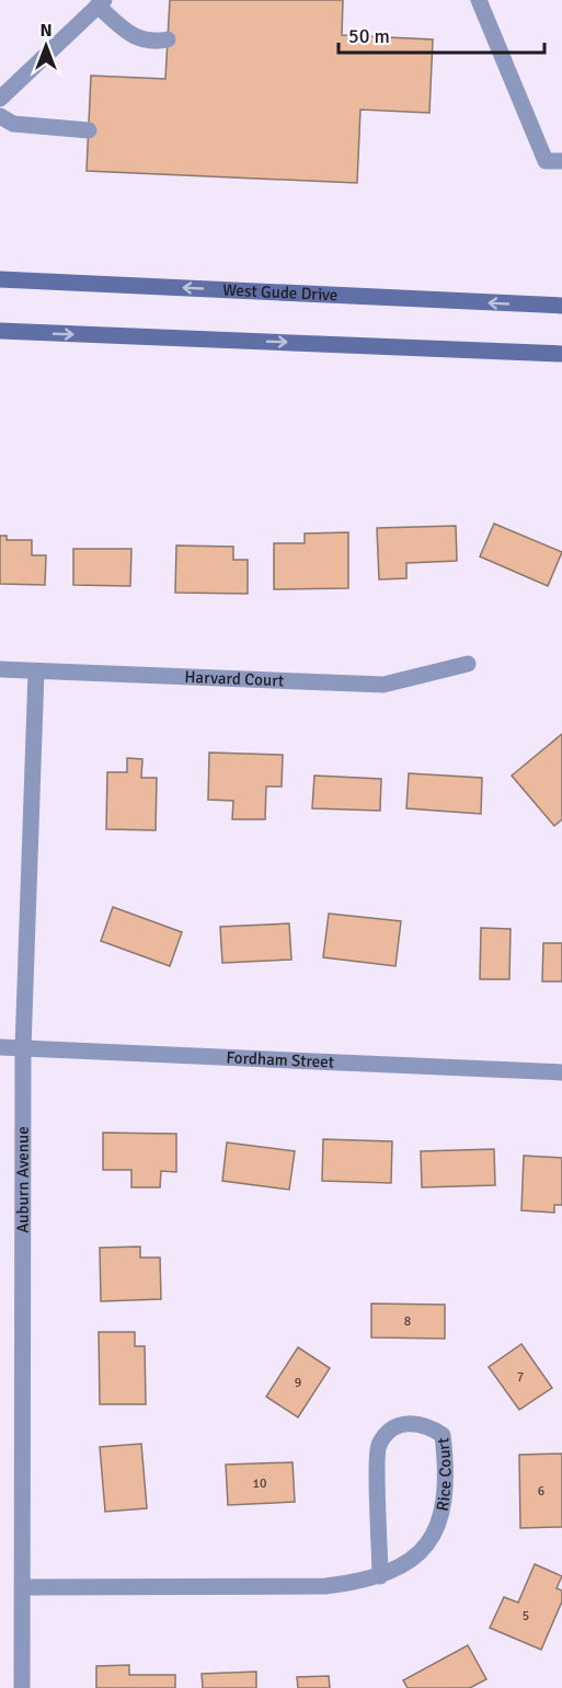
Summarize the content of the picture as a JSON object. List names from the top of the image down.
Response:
{
  "streets": {
    "main road": ["West Gude Drive"],
    "street": [
      "Harvard Court",
      "Fordham Street",
      "Auburn Avenue",
      "Rice Court"
    ]
  },
  "crossings": [
    ["Harvard Court", "Auburn Avenue"],
    ["Fordham Street", "Auburn Avenue"],
    ["Auburn Avenue", "Rice Court"]
  ],
  "house_numbers": [
    "8",
    "7",
    "9",
    "10",
    "6",
    "5"
  ],
  "scale_bar": "50 m",
  "north": "top"
}
